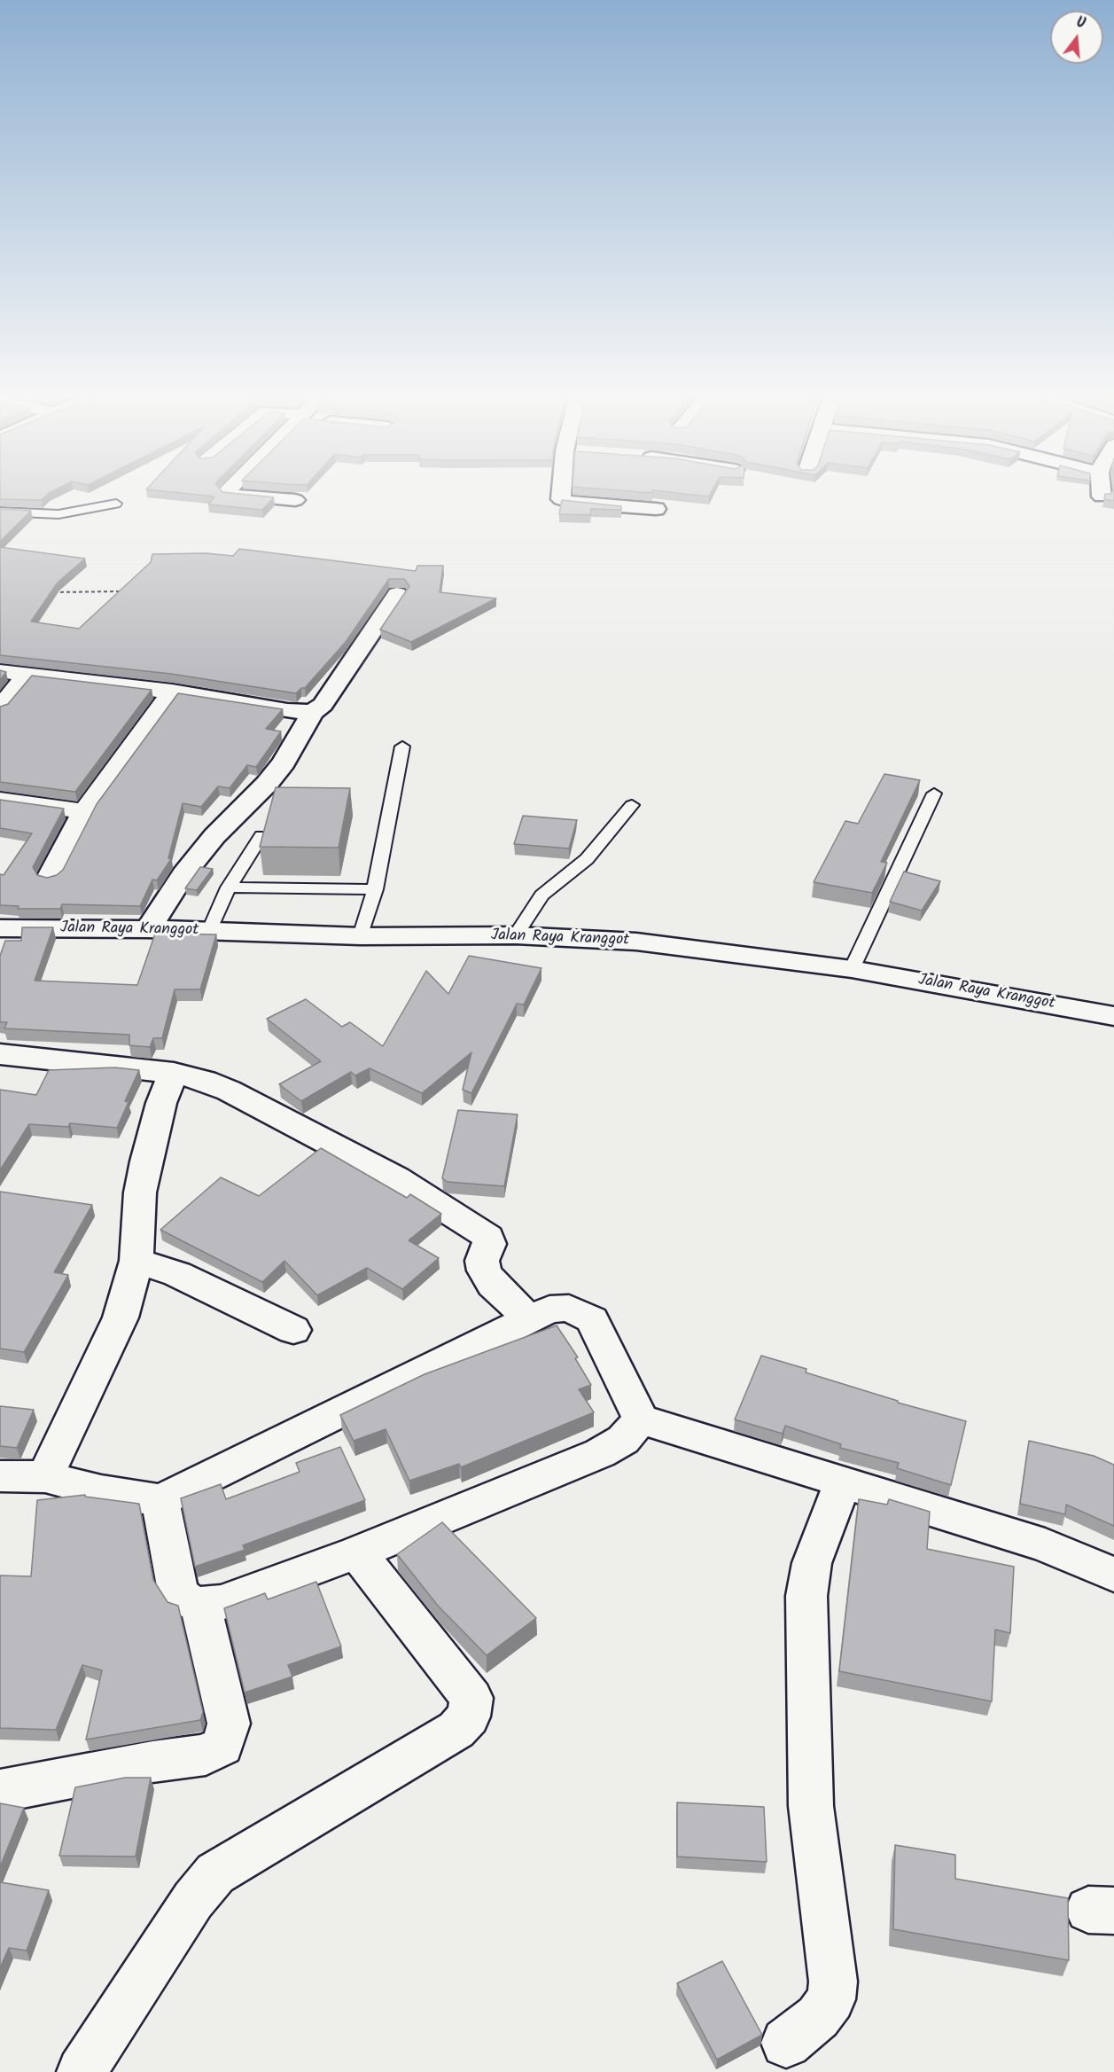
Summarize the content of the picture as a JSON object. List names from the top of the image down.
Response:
{
  "streets": {
    "street": ["Jalan Raya Kranggot"]
  },
  "north": "top"
}
